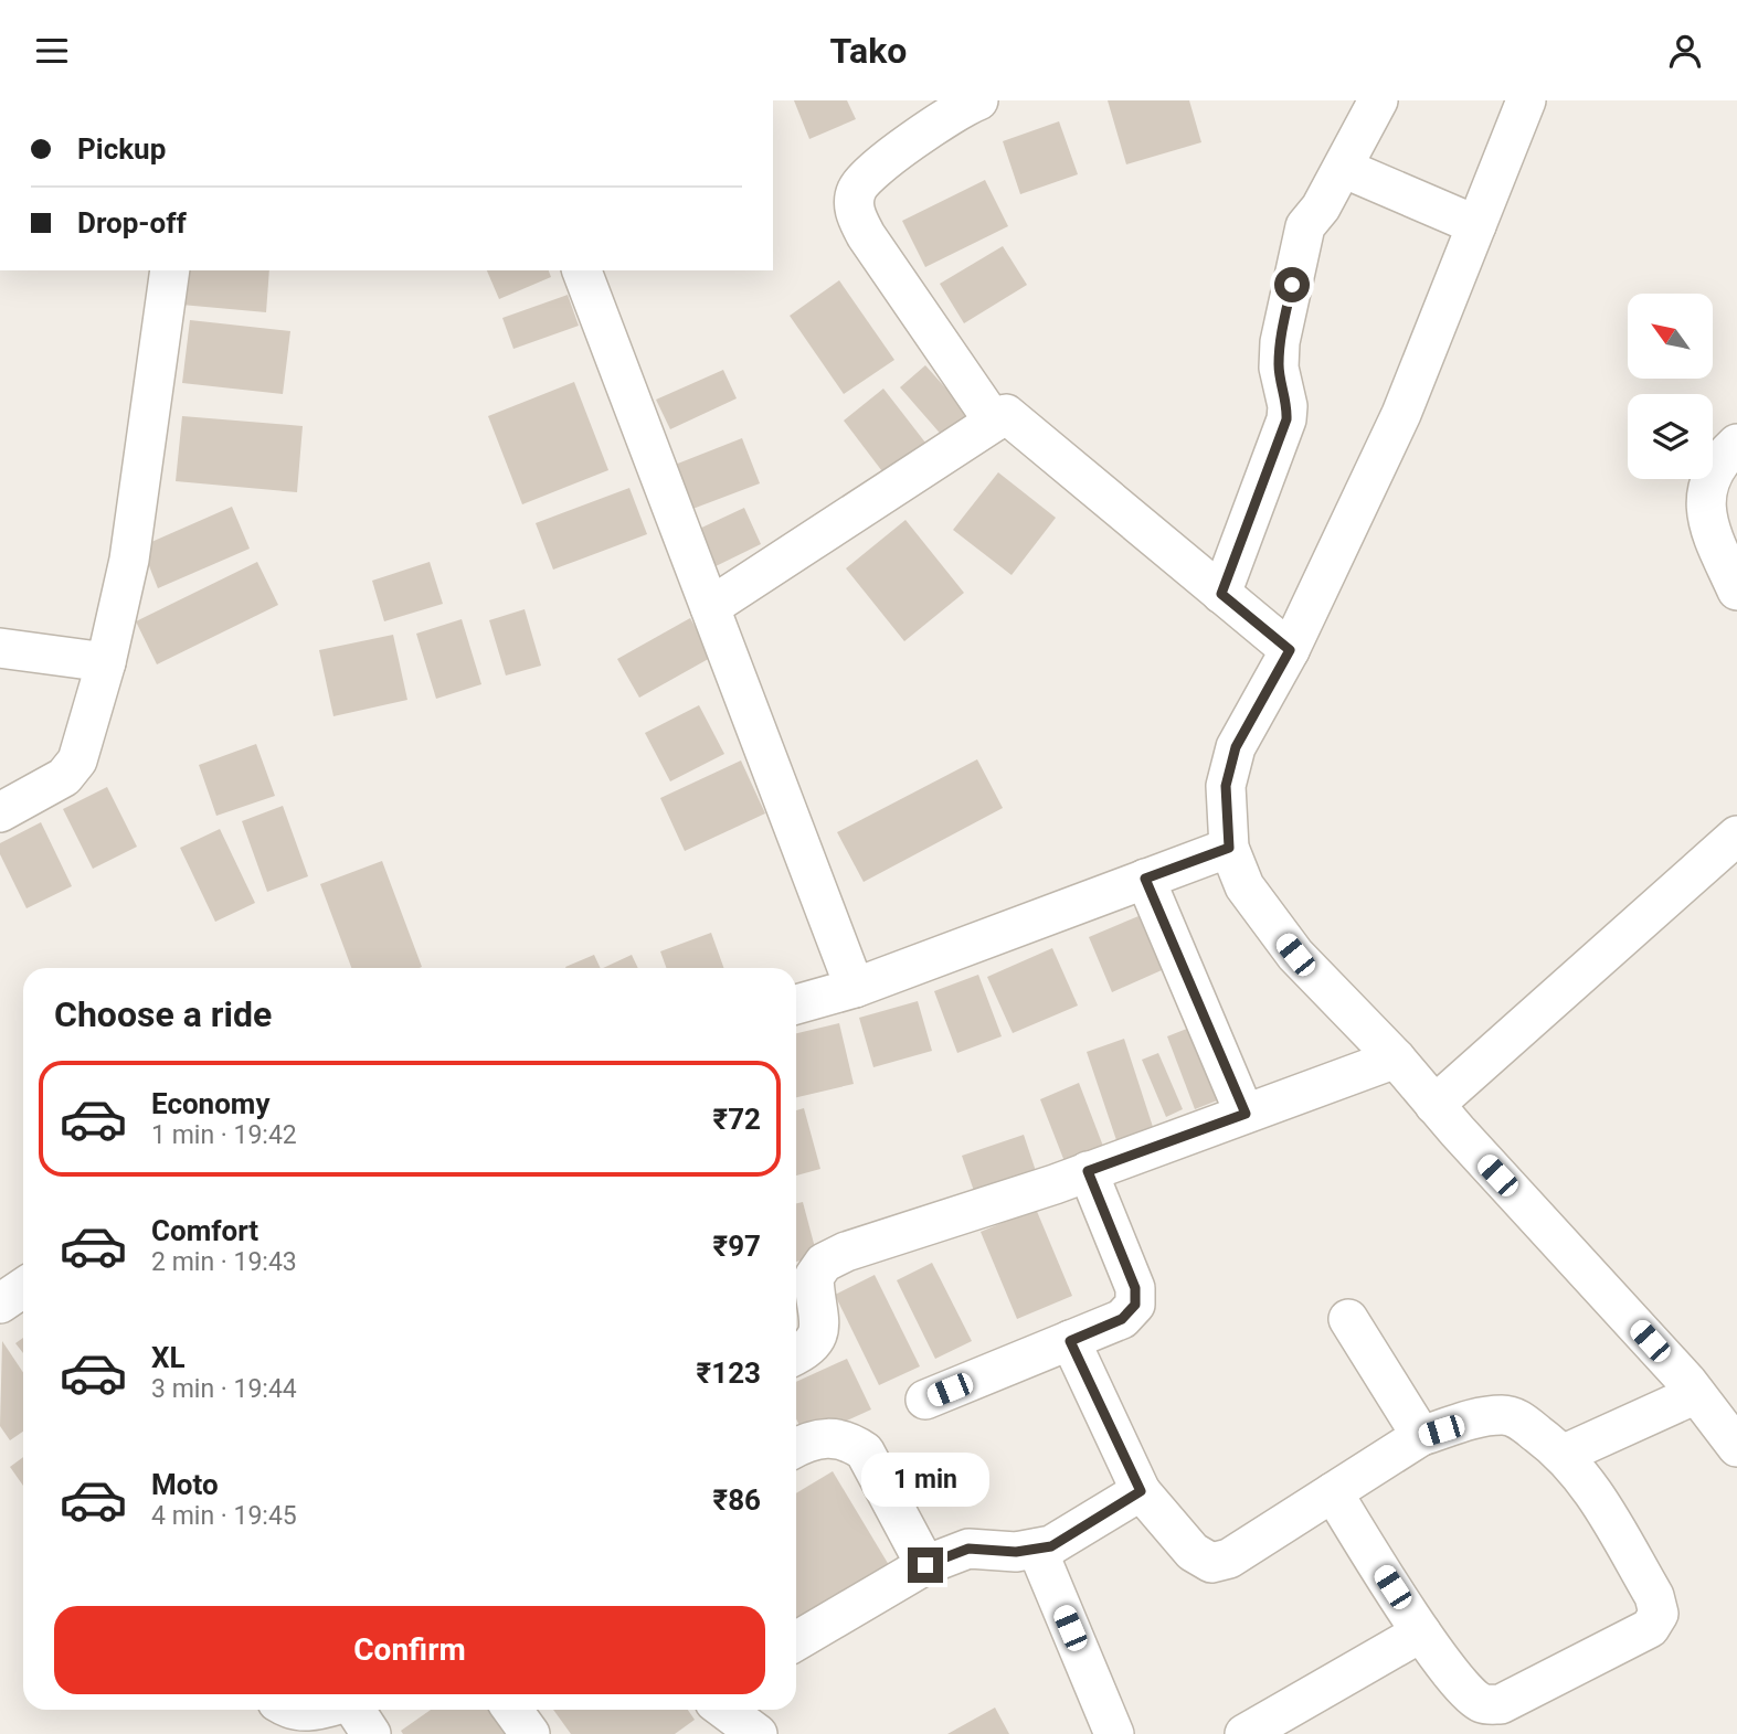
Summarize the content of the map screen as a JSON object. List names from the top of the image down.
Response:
{
  "north": "top left",
  "page": {
    "header": "Tako",
    "banner": ["Pickup", "Drop-off"],
    "heading": "Choose a ride",
    "list": [
      {
        "name": "Economy",
        "note": "1 min · 19:42",
        "value": "₹72"
      },
      {
        "name": "Comfort",
        "note": "2 min · 19:43",
        "value": "₹97"
      },
      {
        "name": "XL",
        "note": "3 min · 19:44",
        "value": "₹123"
      },
      {
        "name": "Moto",
        "note": "4 min · 19:45",
        "value": "₹86"
      }
    ],
    "bubble": "1 min",
    "buttons": "Confirm"
  }
}
